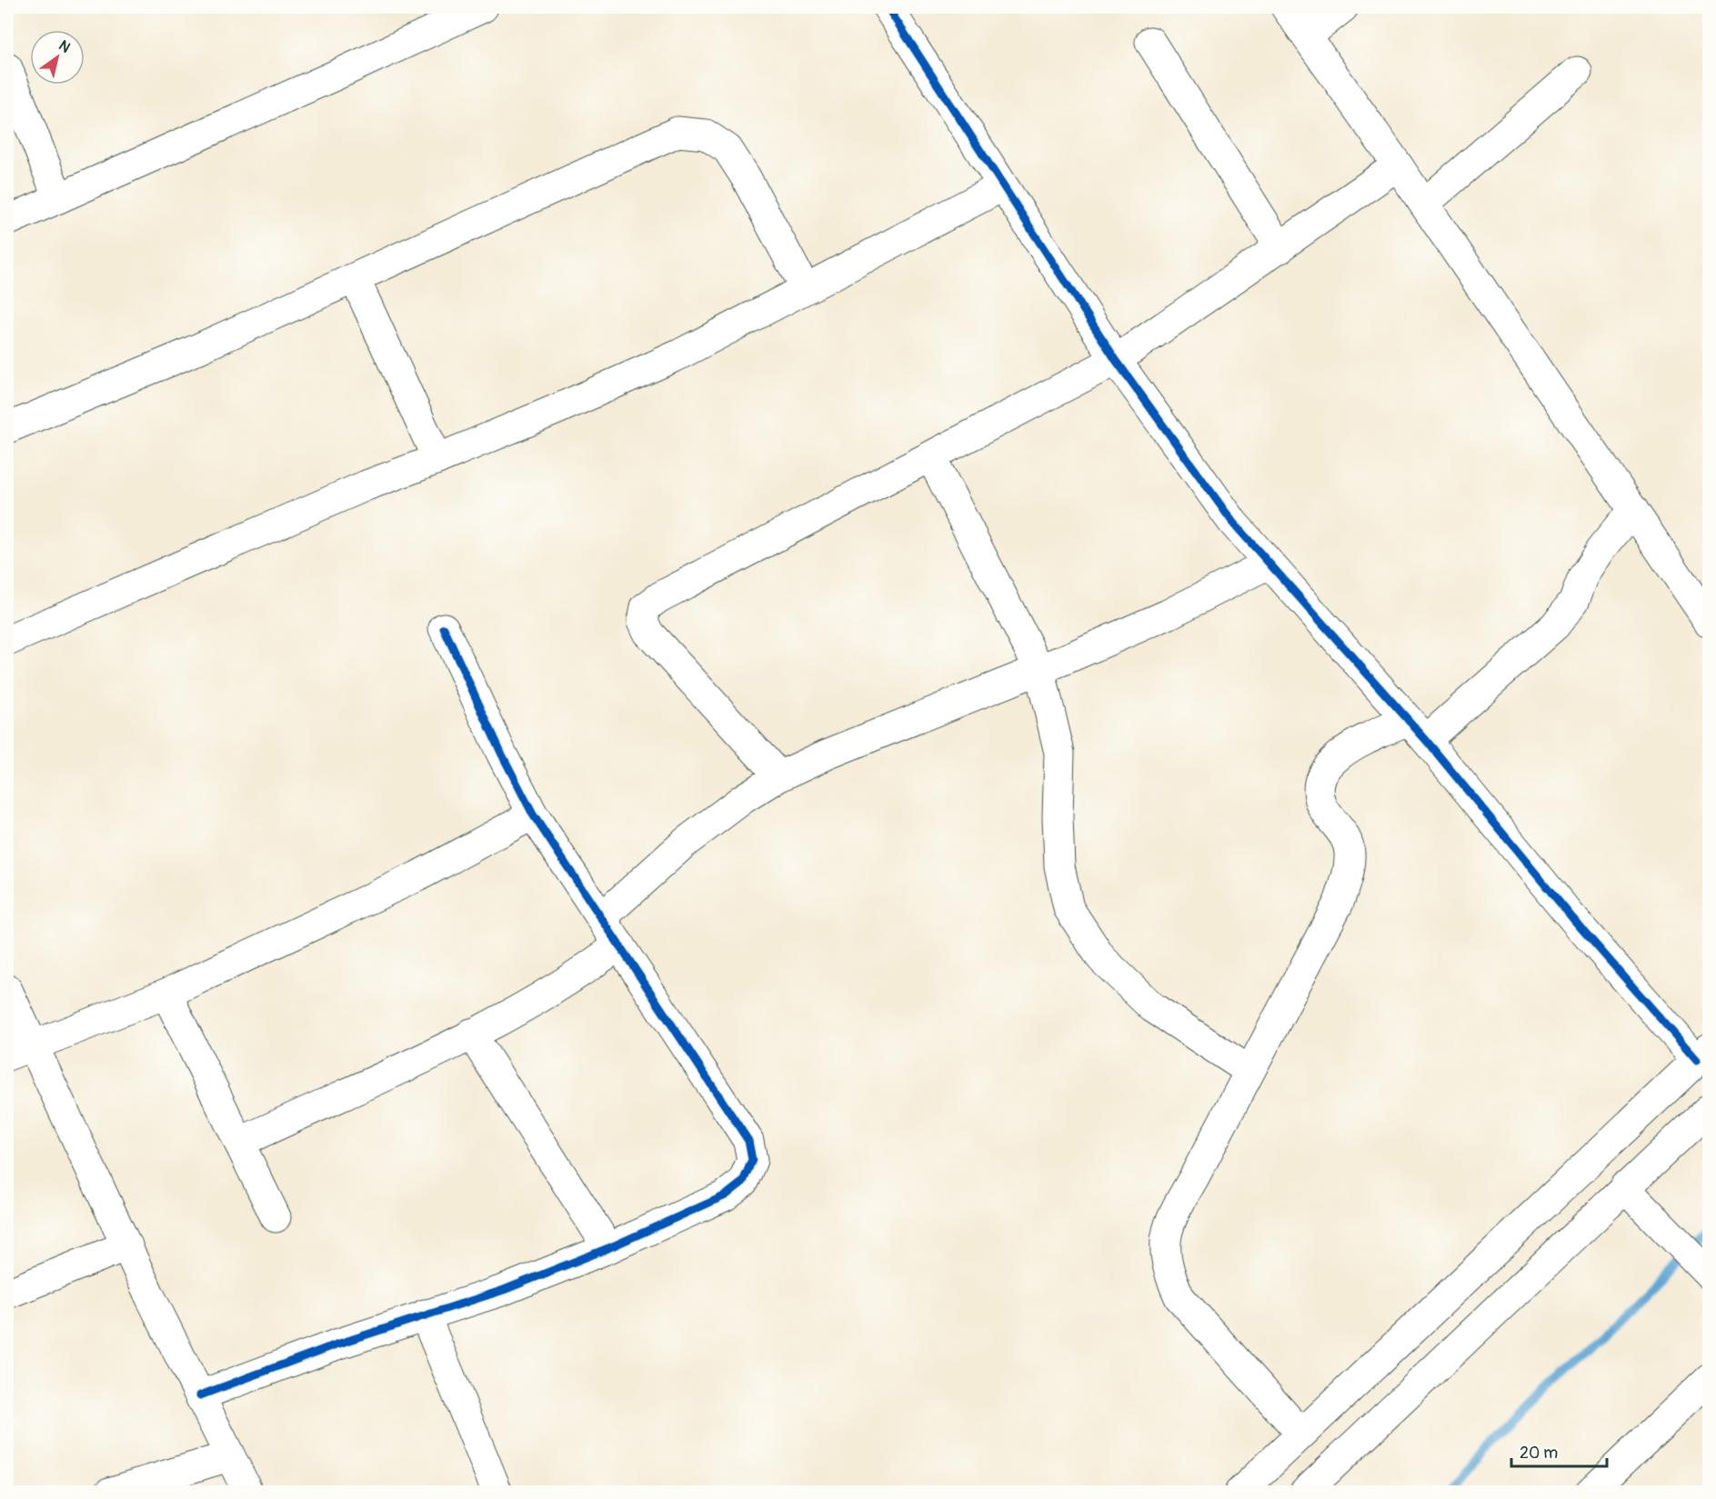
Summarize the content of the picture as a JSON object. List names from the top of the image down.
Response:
{
  "scale_bar": "20 m",
  "north": "top right"
}
